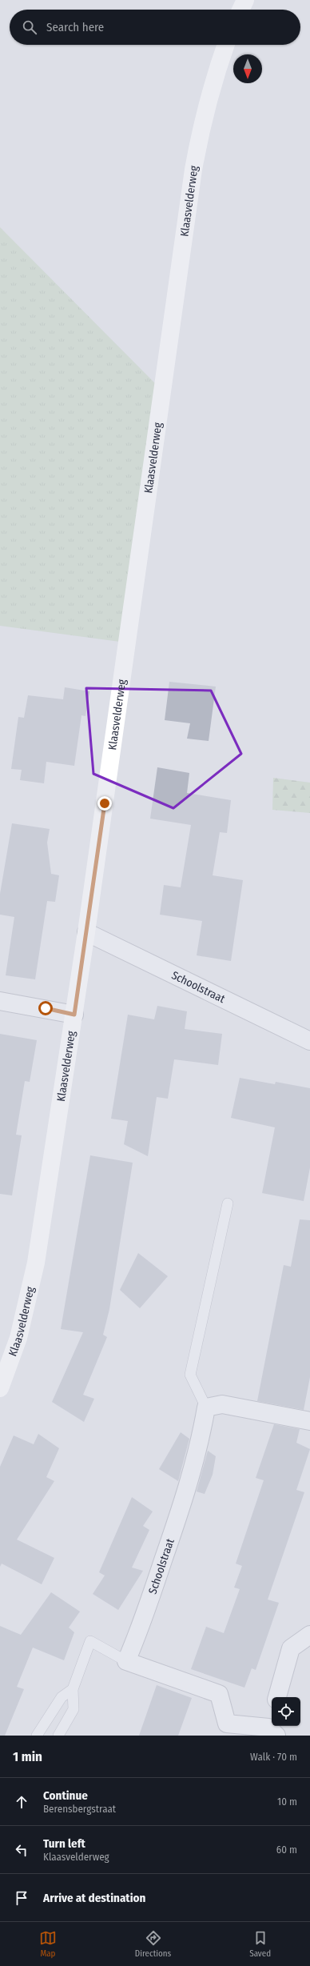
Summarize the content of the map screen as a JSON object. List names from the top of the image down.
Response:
{
  "streets": {
    "street": ["Klaasvelderweg", "Schoolstraat"]
  },
  "crossings": [
    ["Klaasvelderweg", "Schoolstraat"]
  ],
  "north": "bottom",
  "page": {
    "search": "Search here",
    "heading": ["1 min", "Walk · 70 m"],
    "list": [
      ["Continue", "Berensbergstraat", "10 m"],
      ["Turn left", "Klaasvelderweg", "60 m"],
      "Arrive at destination"
    ],
    "nav": ["Map", "Directions", "Saved"]
  }
}
